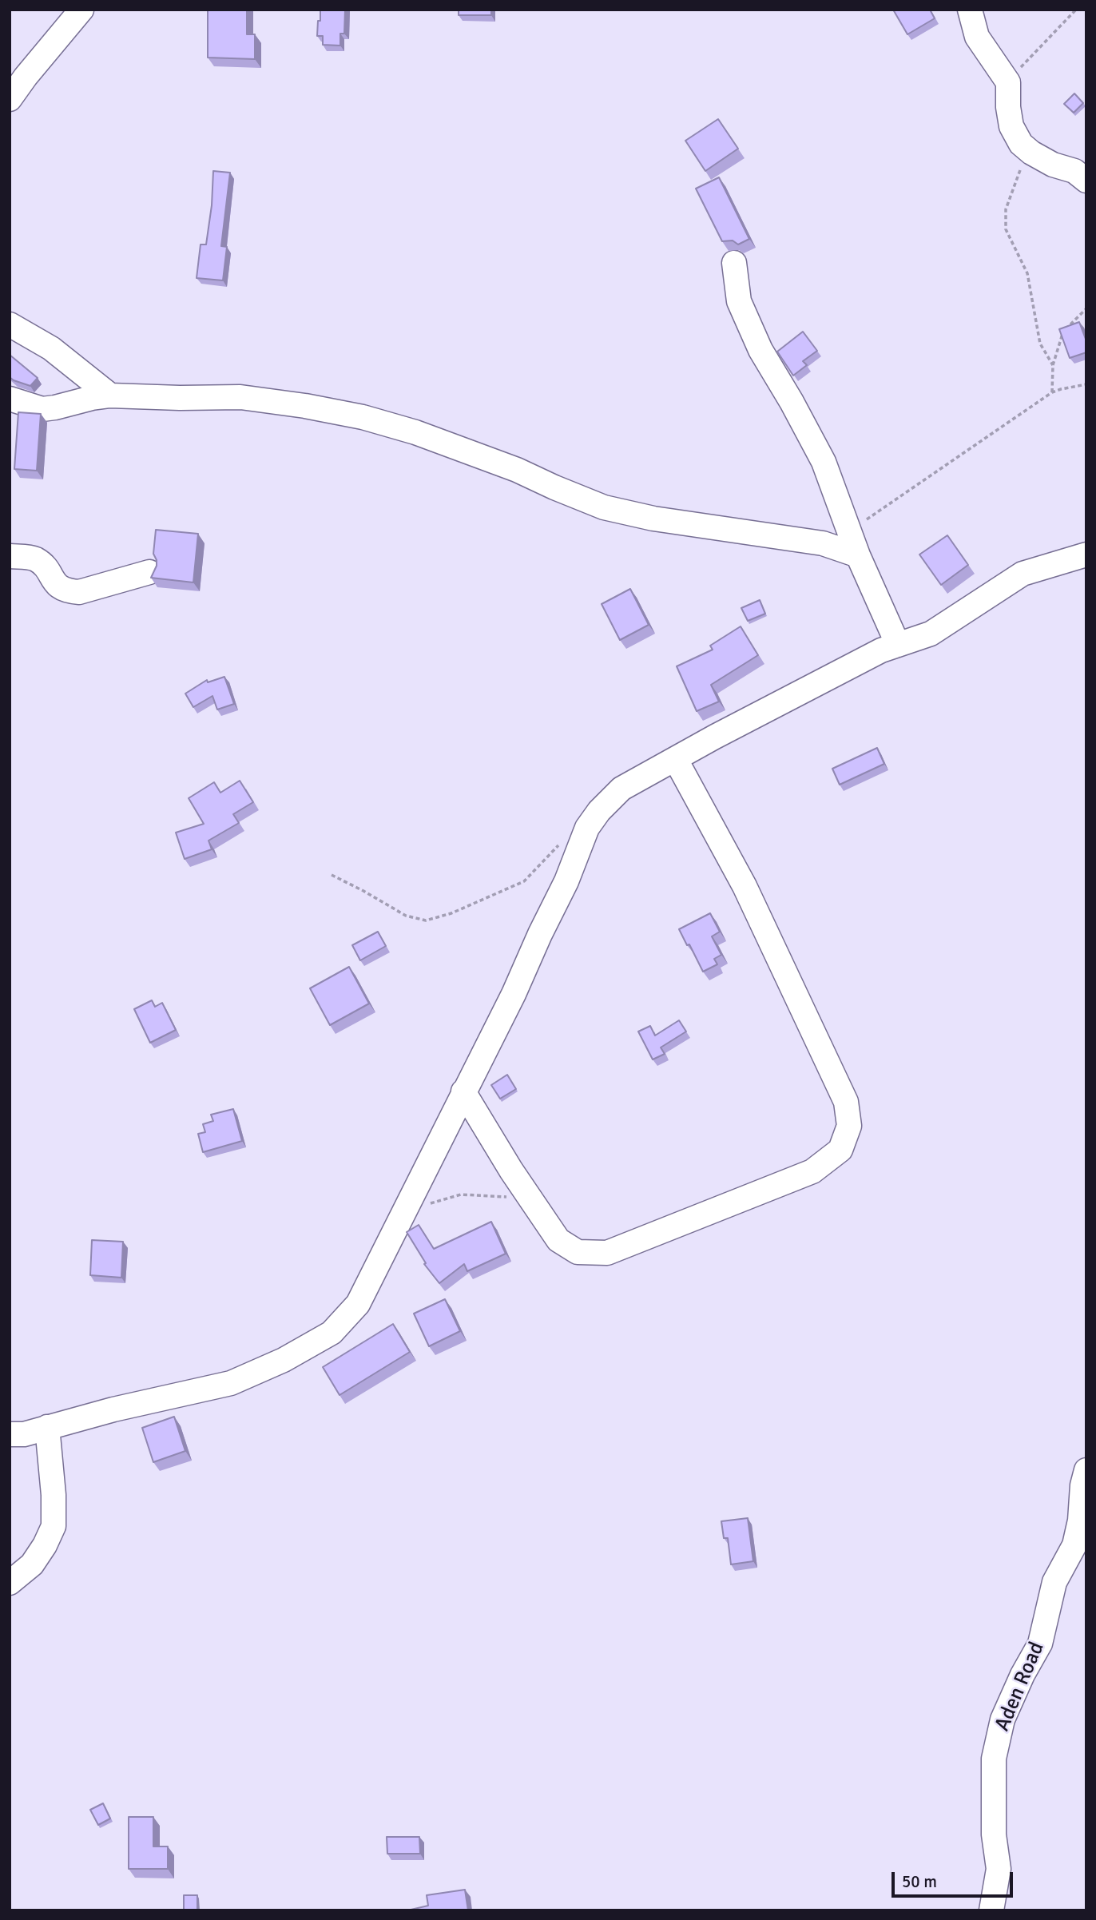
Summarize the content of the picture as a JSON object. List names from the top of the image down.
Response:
{
  "streets": {
    "street": ["Aden Road"]
  },
  "scale_bar": "50 m"
}
